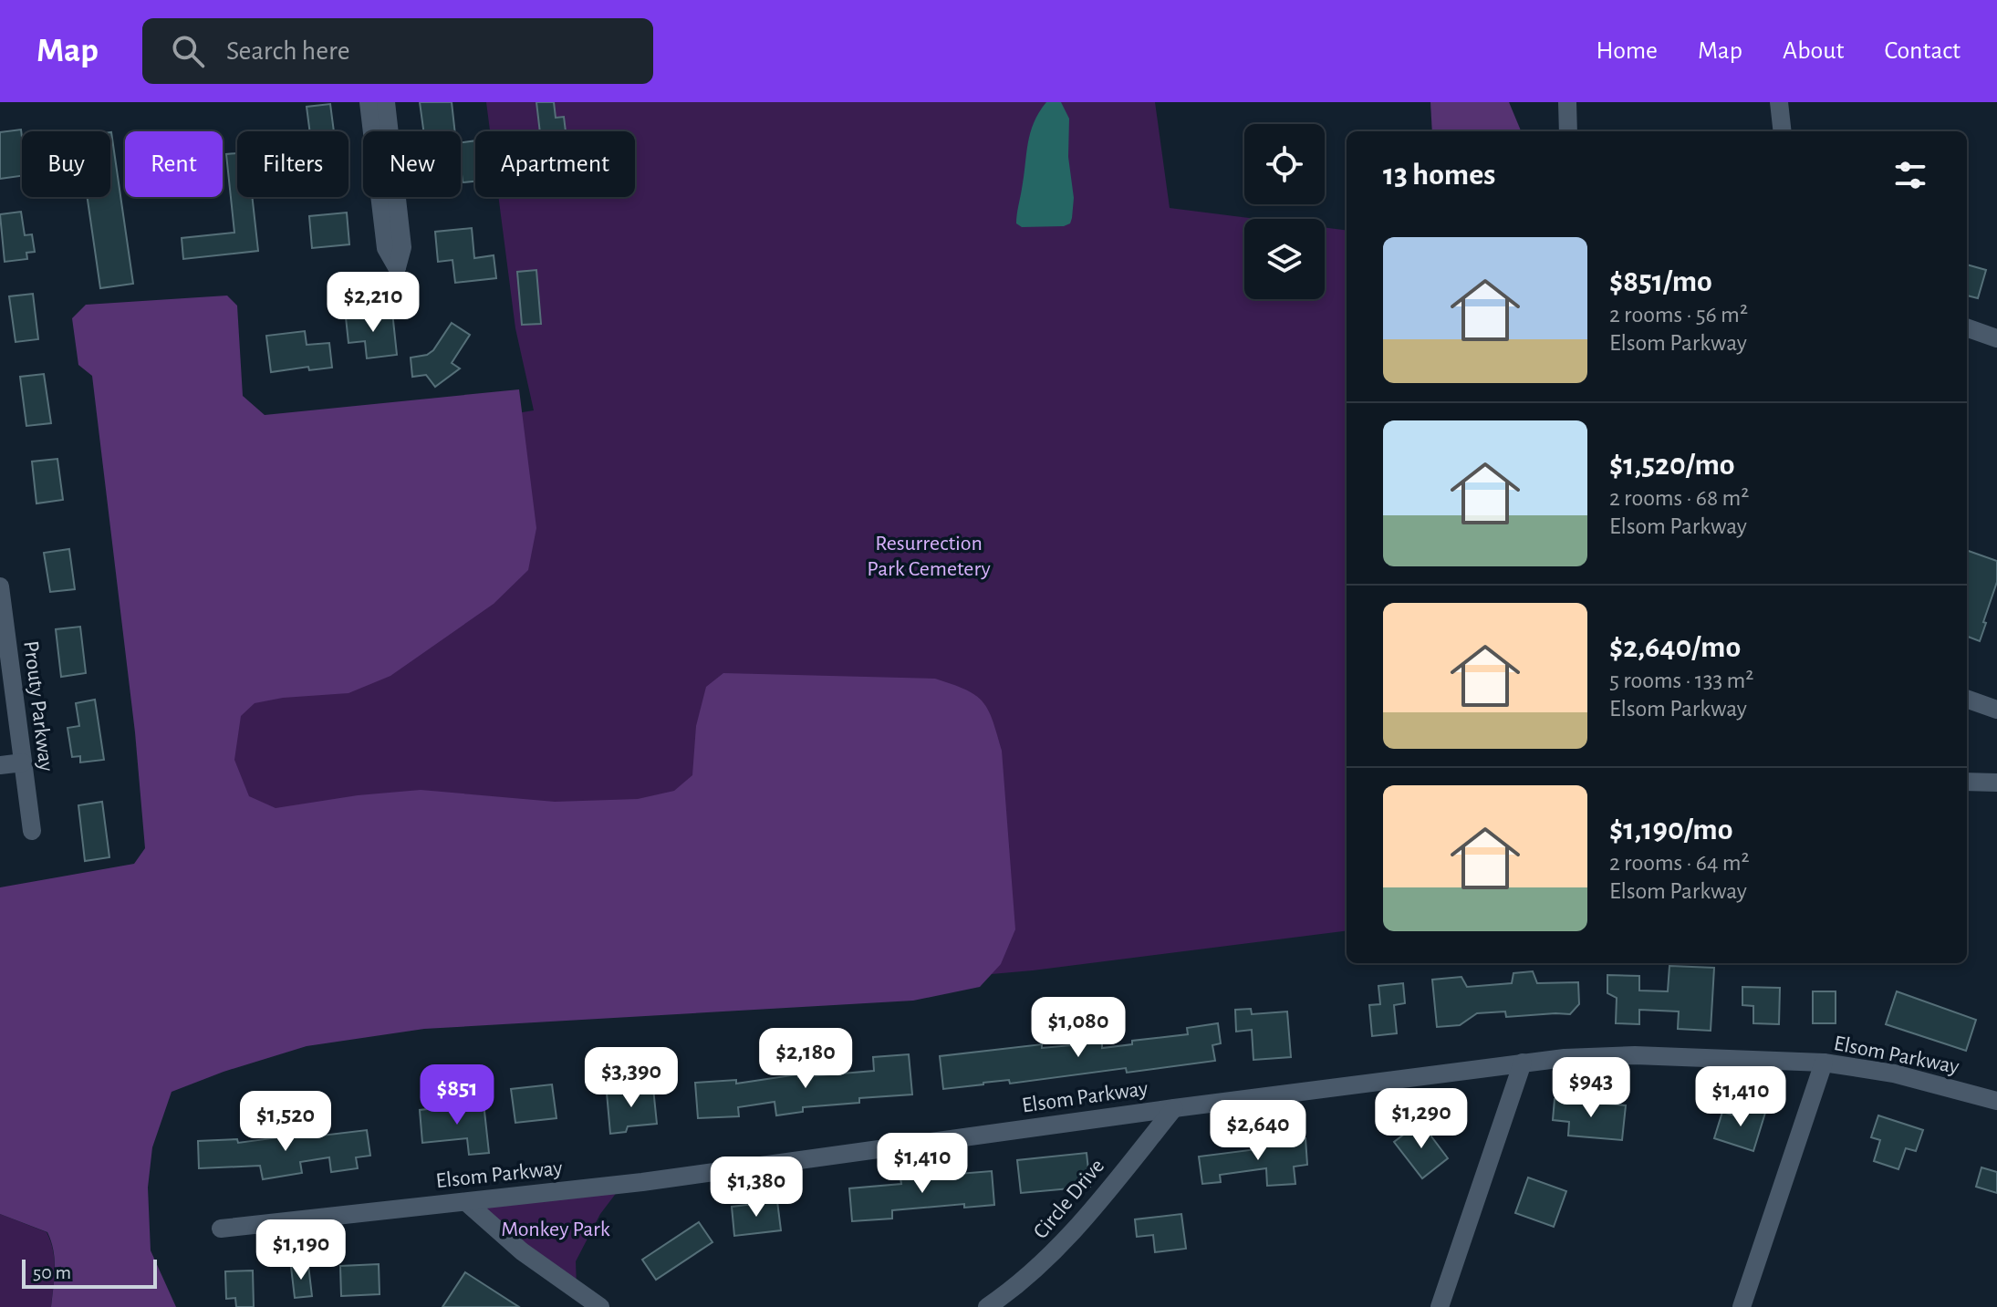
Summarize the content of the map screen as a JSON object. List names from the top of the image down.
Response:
{
  "streets": {
    "street": ["Prouty Parkway", "Elsom Parkway", "Circle Drive"]
  },
  "crossings": [
    ["Elsom Parkway", "Circle Drive"]
  ],
  "parks": ["Resurrection Park Cemetery", "Monkey Park"],
  "scale_bar": "50 m",
  "page": {
    "header": "Map",
    "search": "Search here",
    "nav": [
      "Home",
      "Map",
      "About",
      "Contact"
    ],
    "chip": [
      "Buy",
      "Rent",
      "Filters",
      "New",
      "Apartment"
    ],
    "heading": "13 homes",
    "list": [
      {
        "name": "$851/mo",
        "note": "2 rooms · 56 m² · Elsom Parkway"
      },
      {
        "name": "$1,520/mo",
        "note": "2 rooms · 68 m² · Elsom Parkway"
      },
      {
        "name": "$2,640/mo",
        "note": "5 rooms · 133 m² · Elsom Parkway"
      },
      {
        "name": "$1,190/mo",
        "note": "2 rooms · 64 m² · Elsom Parkway"
      }
    ],
    "price": [
      "$2,210",
      "$1,080",
      "$2,180",
      "$3,390",
      "$943",
      "$851",
      "$1,410",
      "$1,290",
      "$1,520",
      "$2,640",
      "$1,410",
      "$1,380",
      "$1,190"
    ],
    "scale": "50 m"
  }
}
